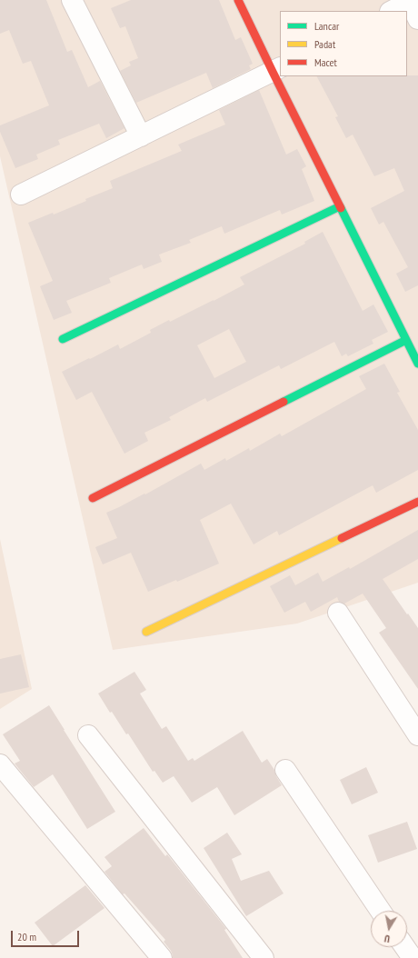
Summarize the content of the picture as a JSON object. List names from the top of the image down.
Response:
{
  "legend": ["Lancar", "Padat", "Macet"],
  "scale_bar": "20 m",
  "north": "bottom"
}
